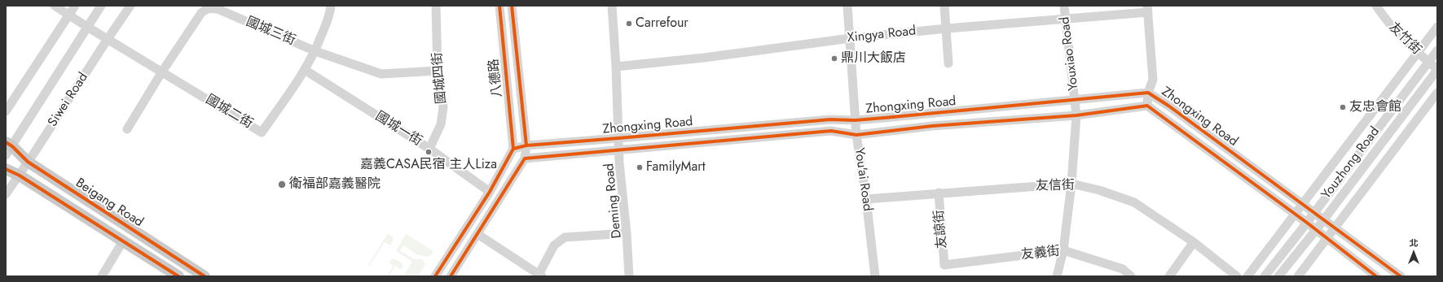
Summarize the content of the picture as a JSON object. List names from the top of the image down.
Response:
{
  "streets": {
    "main road": ["Beigang Road"],
    "street": [
      "國城三街",
      "Xingya Road",
      "友竹街",
      "Youxiao Road",
      "國城四街",
      "八德路",
      "Siwei Road",
      "Zhongxing Road",
      "國城二街",
      "國城一街",
      "Youzhong Road",
      "You'ai Road",
      "友信街",
      "Deming Road",
      "友諒街",
      "友義街"
    ]
  },
  "crossings": [
    ["國城三街", "國城四街"],
    ["國城三街", "國城二街"],
    ["Xingya Road", "Youxiao Road"],
    ["Xingya Road", "You'ai Road"],
    ["Xingya Road", "Deming Road"],
    ["友竹街", "Youzhong Road"],
    ["Youxiao Road", "Zhongxing Road"],
    ["Youxiao Road", "友信街"],
    ["Youxiao Road", "友義街"],
    ["國城四街", "國城一街"],
    ["八德路", "Zhongxing Road"],
    ["Siwei Road", "國城二街"],
    ["Siwei Road", "Beigang Road"],
    ["Zhongxing Road", "Youzhong Road"],
    ["Zhongxing Road", "You'ai Road"],
    ["Zhongxing Road", "Deming Road"],
    ["國城二街", "國城一街"],
    ["You'ai Road", "友信街"],
    ["友信街", "友諒街"],
    ["友諒街", "友義街"]
  ],
  "places": [
    "Carrefour",
    "鼎川大飯店",
    "友忠會館",
    "嘉義CASA民宿 主人Liza",
    "FamilyMart",
    "衛福部嘉義醫院"
  ],
  "north": "top"
}
